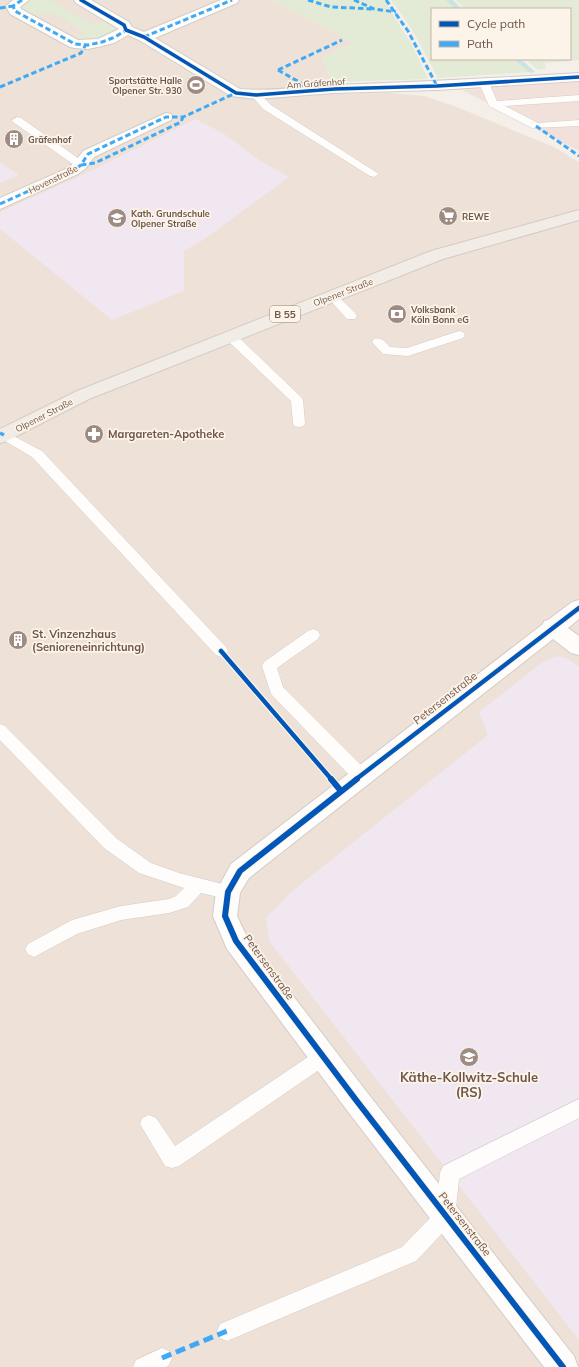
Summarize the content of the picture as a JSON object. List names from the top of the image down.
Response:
{
  "streets": {
    "main road": ["Olpener Straße", "B 55"],
    "street": ["Am Gräfenhof", "Hovenstraße", "Petersenstraße"]
  },
  "places": {
    "sports": ["Sportstätte Halle Olpener Str. 930"],
    "building": ["Gräfenhof", "St. Vinzenzhaus (Senioreneinrichtung)"],
    "supermarket": ["REWE"],
    "school or university": ["Kath. Grundschule Olpener Straße", "Käthe-Kollwitz-Schule (RS)"],
    "bank": ["Volksbank Köln Bonn eG"],
    "pharmacy": ["Margareten-Apotheke"]
  },
  "legend": ["Cycle path", "Path"]
}
